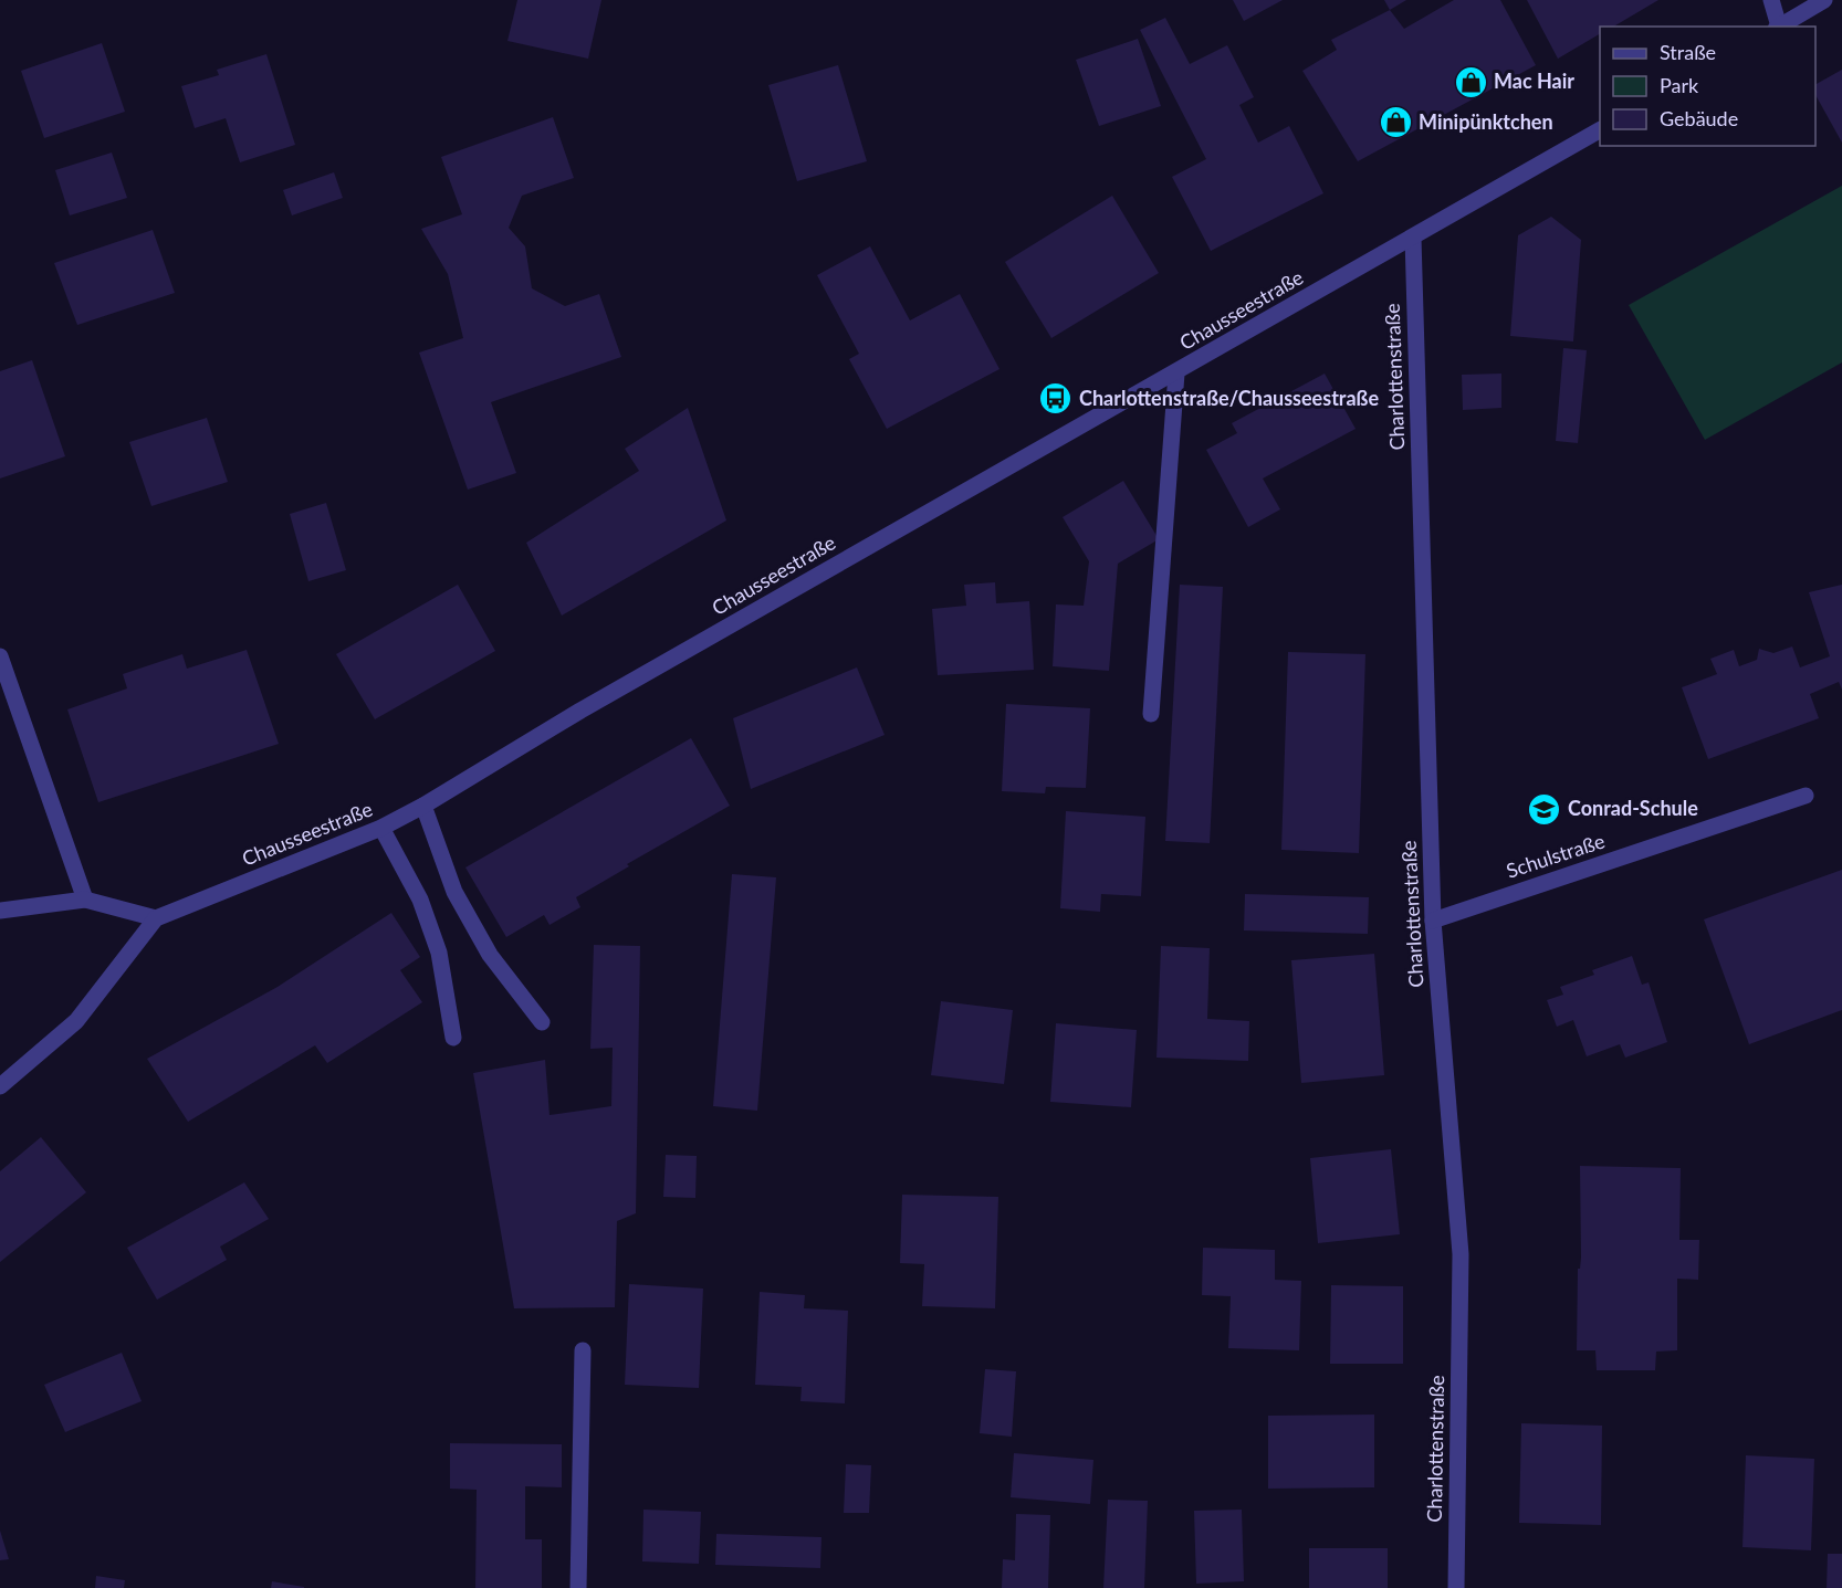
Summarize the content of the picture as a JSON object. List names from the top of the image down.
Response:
{
  "streets": {
    "street": ["Chausseestraße", "Charlottenstraße", "Schulstraße"]
  },
  "crossings": [
    ["Chausseestraße", "Charlottenstraße"],
    ["Charlottenstraße", "Schulstraße"]
  ],
  "places": {
    "shop": ["Mac Hair", "Minipünktchen"],
    "bus stop": ["Charlottenstraße/Chausseestraße"],
    "school or university": ["Conrad-Schule"]
  },
  "legend": ["Straße", "Park", "Gebäude"]
}
